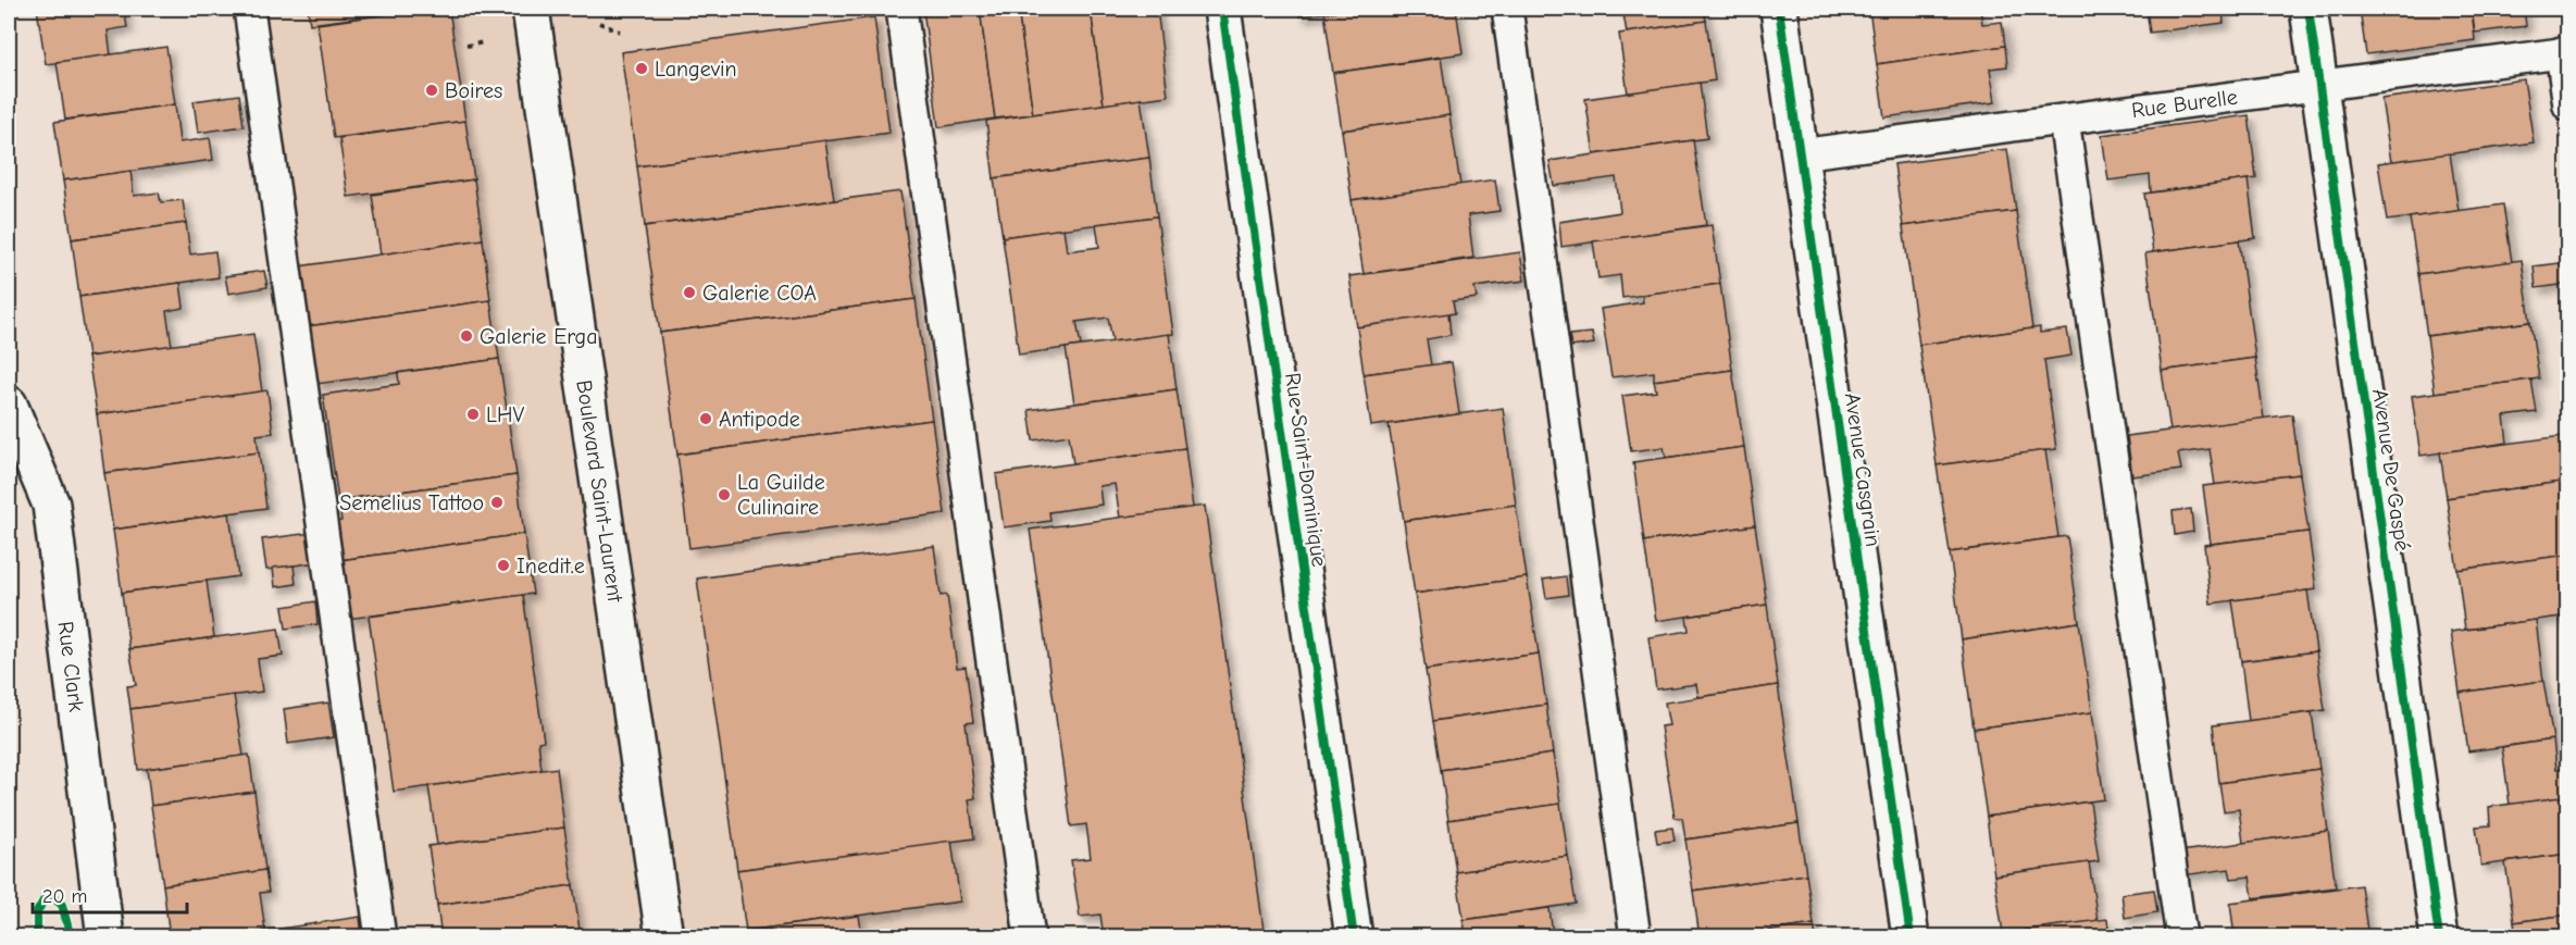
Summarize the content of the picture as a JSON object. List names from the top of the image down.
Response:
{
  "streets": {
    "street": [
      "Rue Saint-Dominique",
      "Avenue Casgrain",
      "Avenue De Gaspé",
      "Boulevard Saint-Laurent",
      "Rue Clark"
    ],
    "lane": ["Rue Burelle"]
  },
  "crossings": [
    ["Rue Burelle", "Avenue Casgrain"],
    ["Rue Burelle", "Avenue De Gaspé"]
  ],
  "places": [
    "Langevin",
    "Boires",
    "Galerie COA",
    "Galerie Erga",
    "LHV",
    "Antipode",
    "La Guilde Culinaire",
    "Semelius Tattoo",
    "Inedit.e"
  ],
  "scale_bar": "20 m"
}
